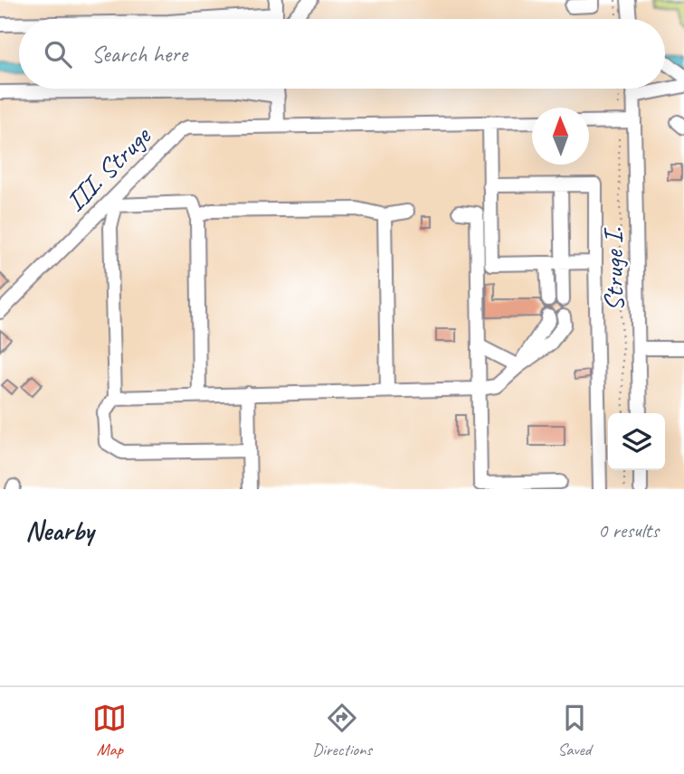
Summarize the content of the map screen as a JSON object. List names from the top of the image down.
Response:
{
  "streets": {
    "street": ["III. Struge", "Struge I."]
  },
  "north": "top",
  "page": {
    "search": "Search here",
    "heading": ["Nearby", "0 results"],
    "nav": ["Map", "Directions", "Saved"]
  }
}
